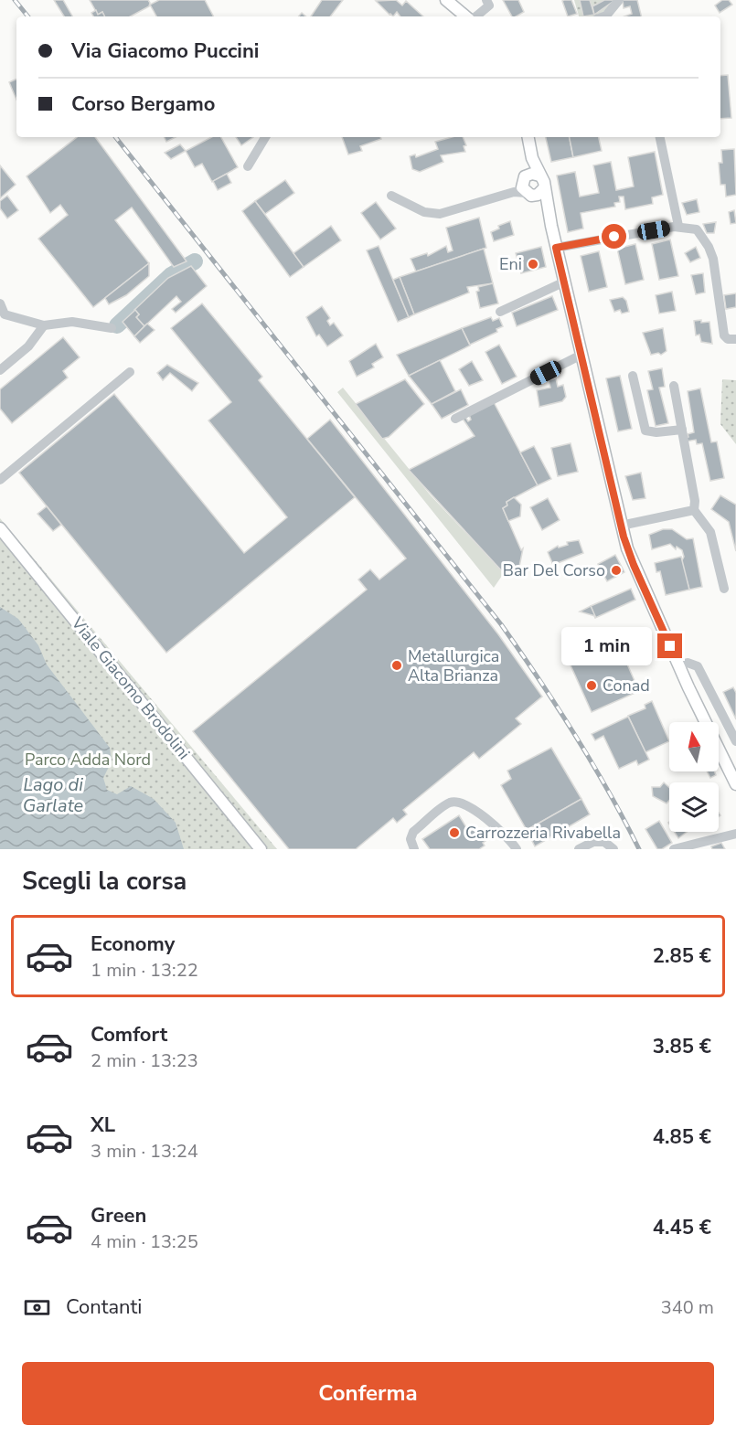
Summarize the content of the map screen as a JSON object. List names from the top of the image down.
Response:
{
  "streets": {
    "main road": ["Viale Giacomo Brodolini"]
  },
  "water": ["Lago di Garlate"],
  "parks": ["Parco Adda Nord"],
  "places": [
    "Eni",
    "Bar Del Corso",
    "Metallurgica Alta Brianza",
    "Conad",
    "Carrozzeria Rivabella"
  ],
  "north": "top",
  "page": {
    "banner": ["Via Giacomo Puccini", "Corso Bergamo"],
    "bubble": "1 min",
    "heading": "Scegli la corsa",
    "list": [
      {
        "name": "Economy",
        "note": "1 min · 13:22",
        "value": "2.85 €"
      },
      {
        "name": "Comfort",
        "note": "2 min · 13:23",
        "value": "3.85 €"
      },
      {
        "name": "XL",
        "note": "3 min · 13:24",
        "value": "4.85 €"
      },
      {
        "name": "Green",
        "note": "4 min · 13:25",
        "value": "4.45 €"
      }
    ],
    "pay": ["Contanti", "340 m"],
    "buttons": "Conferma"
  }
}
